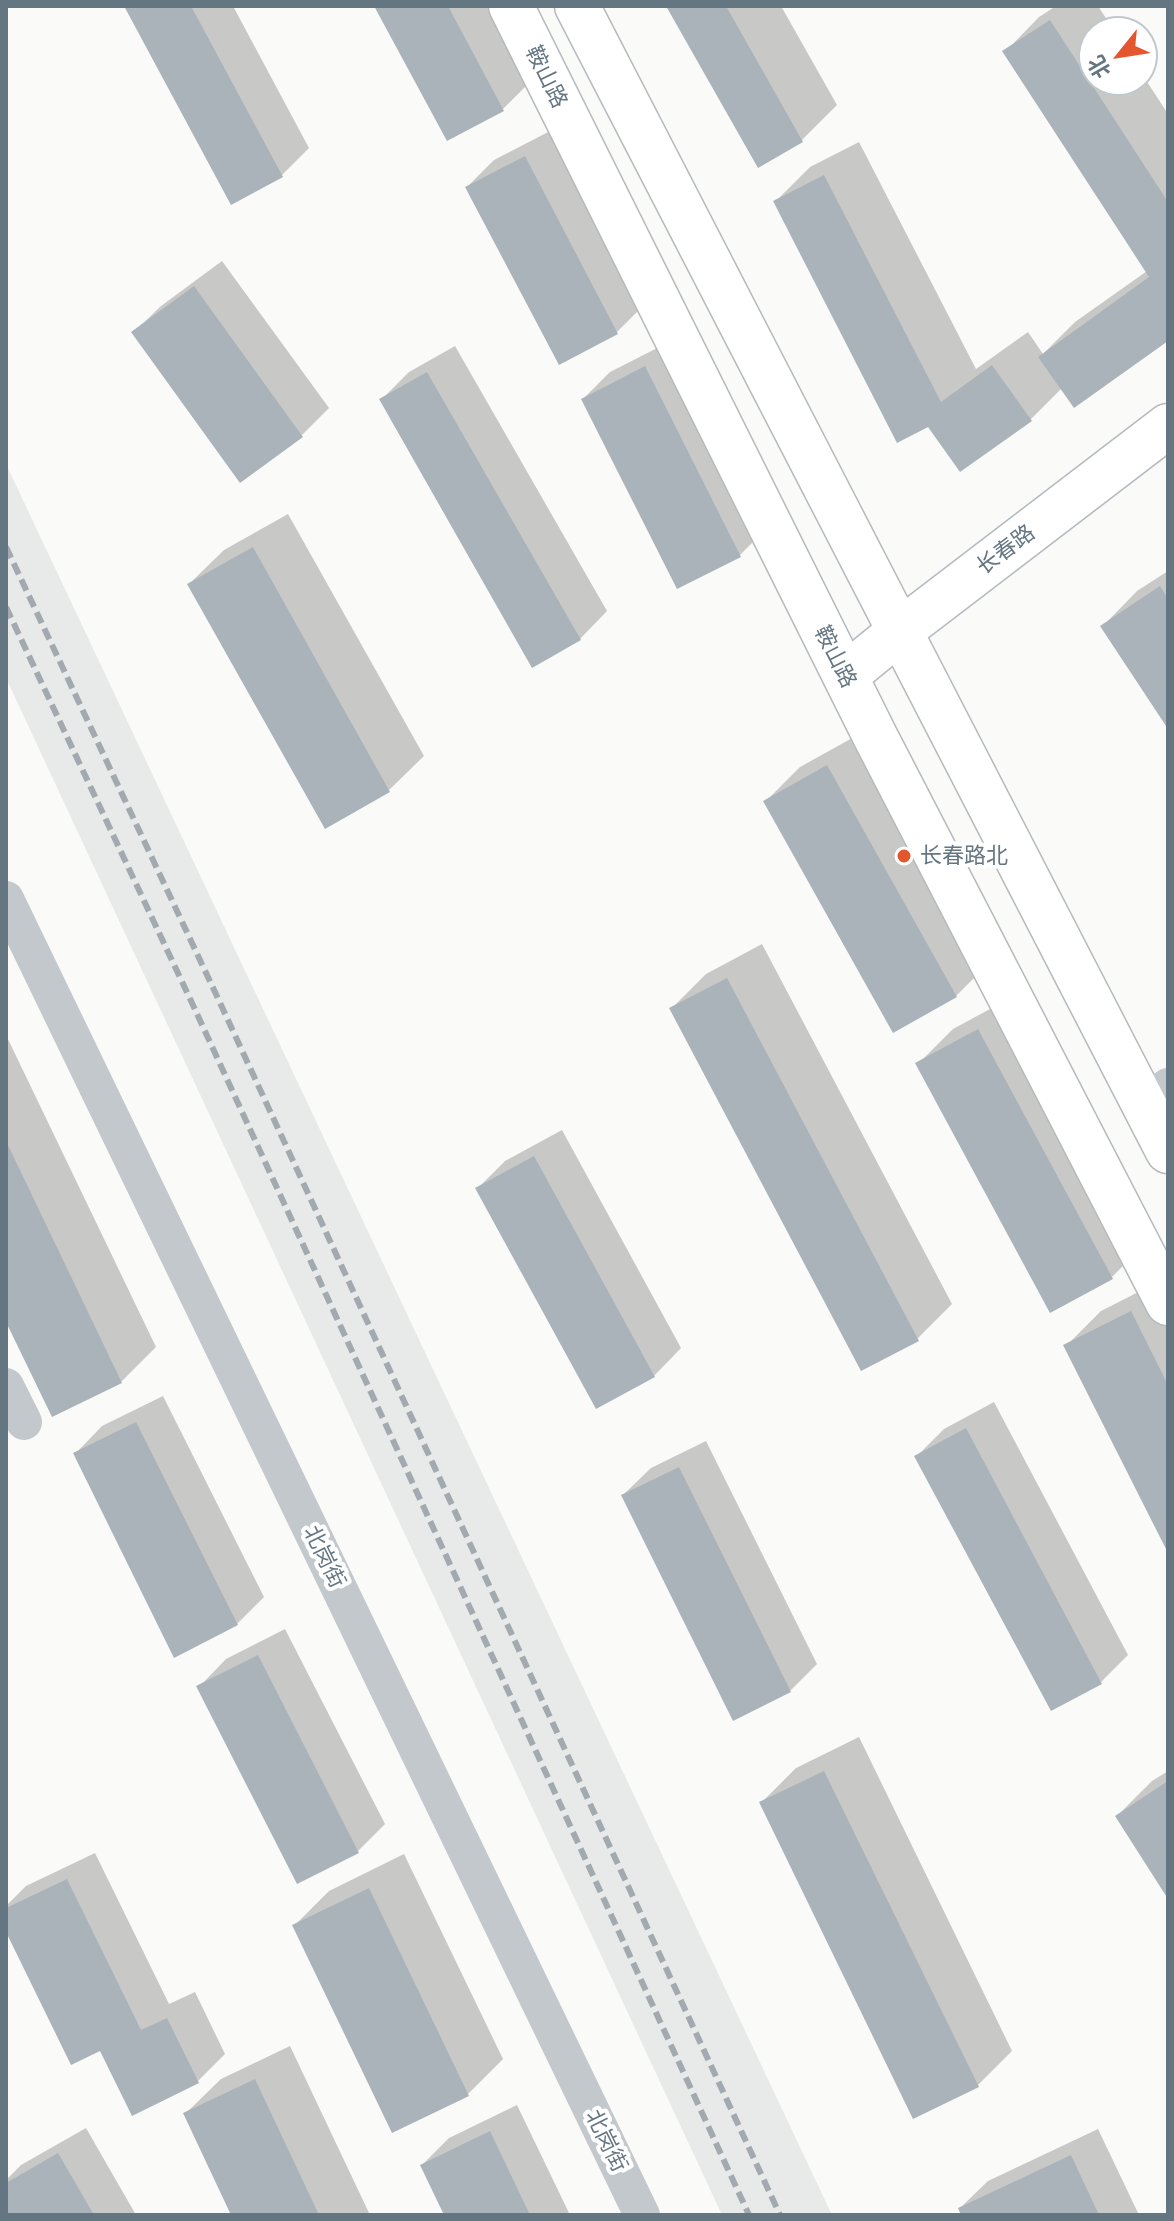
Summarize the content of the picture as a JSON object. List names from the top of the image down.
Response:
{
  "streets": {
    "main road": ["鞍山路", "长春路"],
    "street": ["北岗街"]
  },
  "crossings": [
    ["鞍山路", "长春路"]
  ],
  "places": ["长春路北"],
  "north": "bottom left"
}
